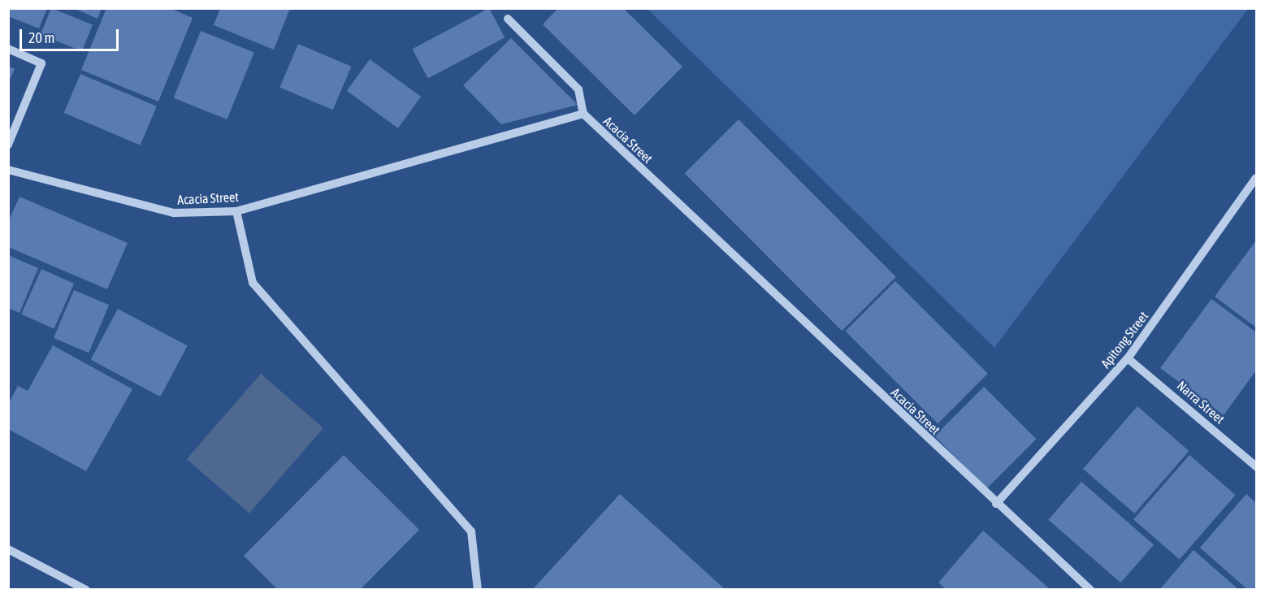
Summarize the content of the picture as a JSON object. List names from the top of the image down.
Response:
{
  "streets": {
    "street": ["Acacia Street", "Apitong Street", "Narra Street"]
  },
  "crossings": [
    ["Acacia Street", "Apitong Street"],
    ["Apitong Street", "Narra Street"]
  ],
  "scale_bar": "20 m"
}
